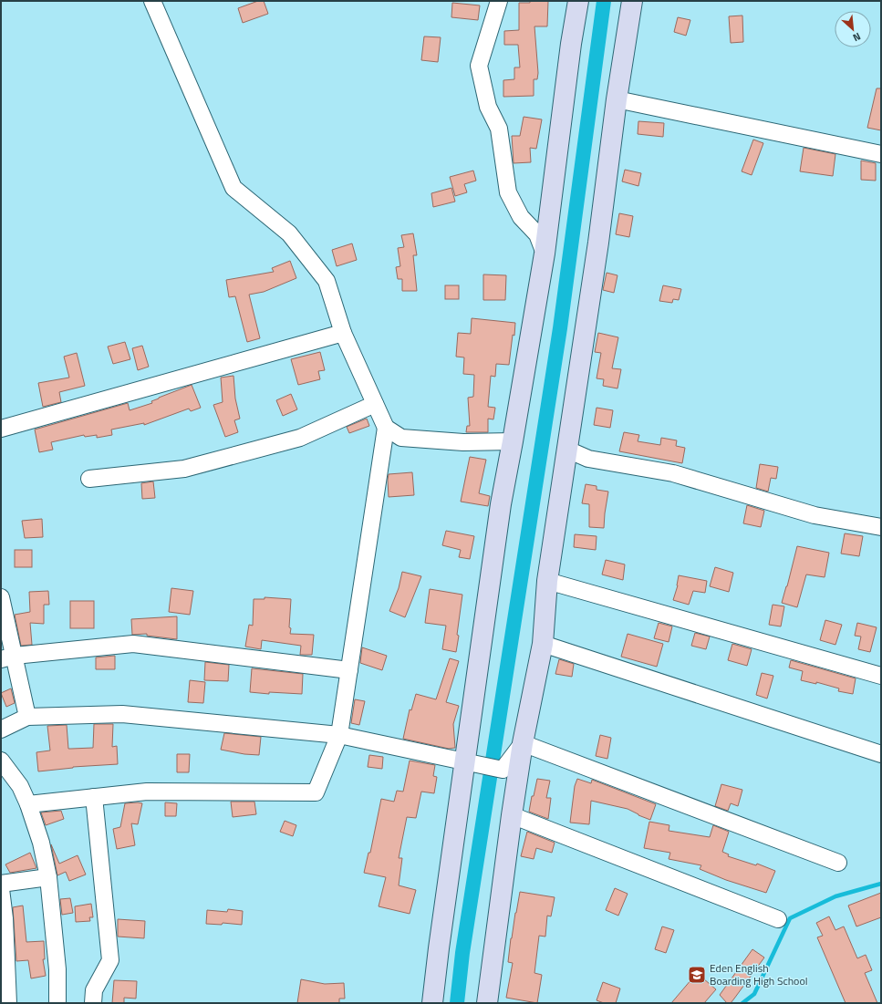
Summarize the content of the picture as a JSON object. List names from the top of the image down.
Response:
{
  "places": {
    "school or university": ["Eden English Boarding High School"]
  },
  "north": "bottom right"
}
